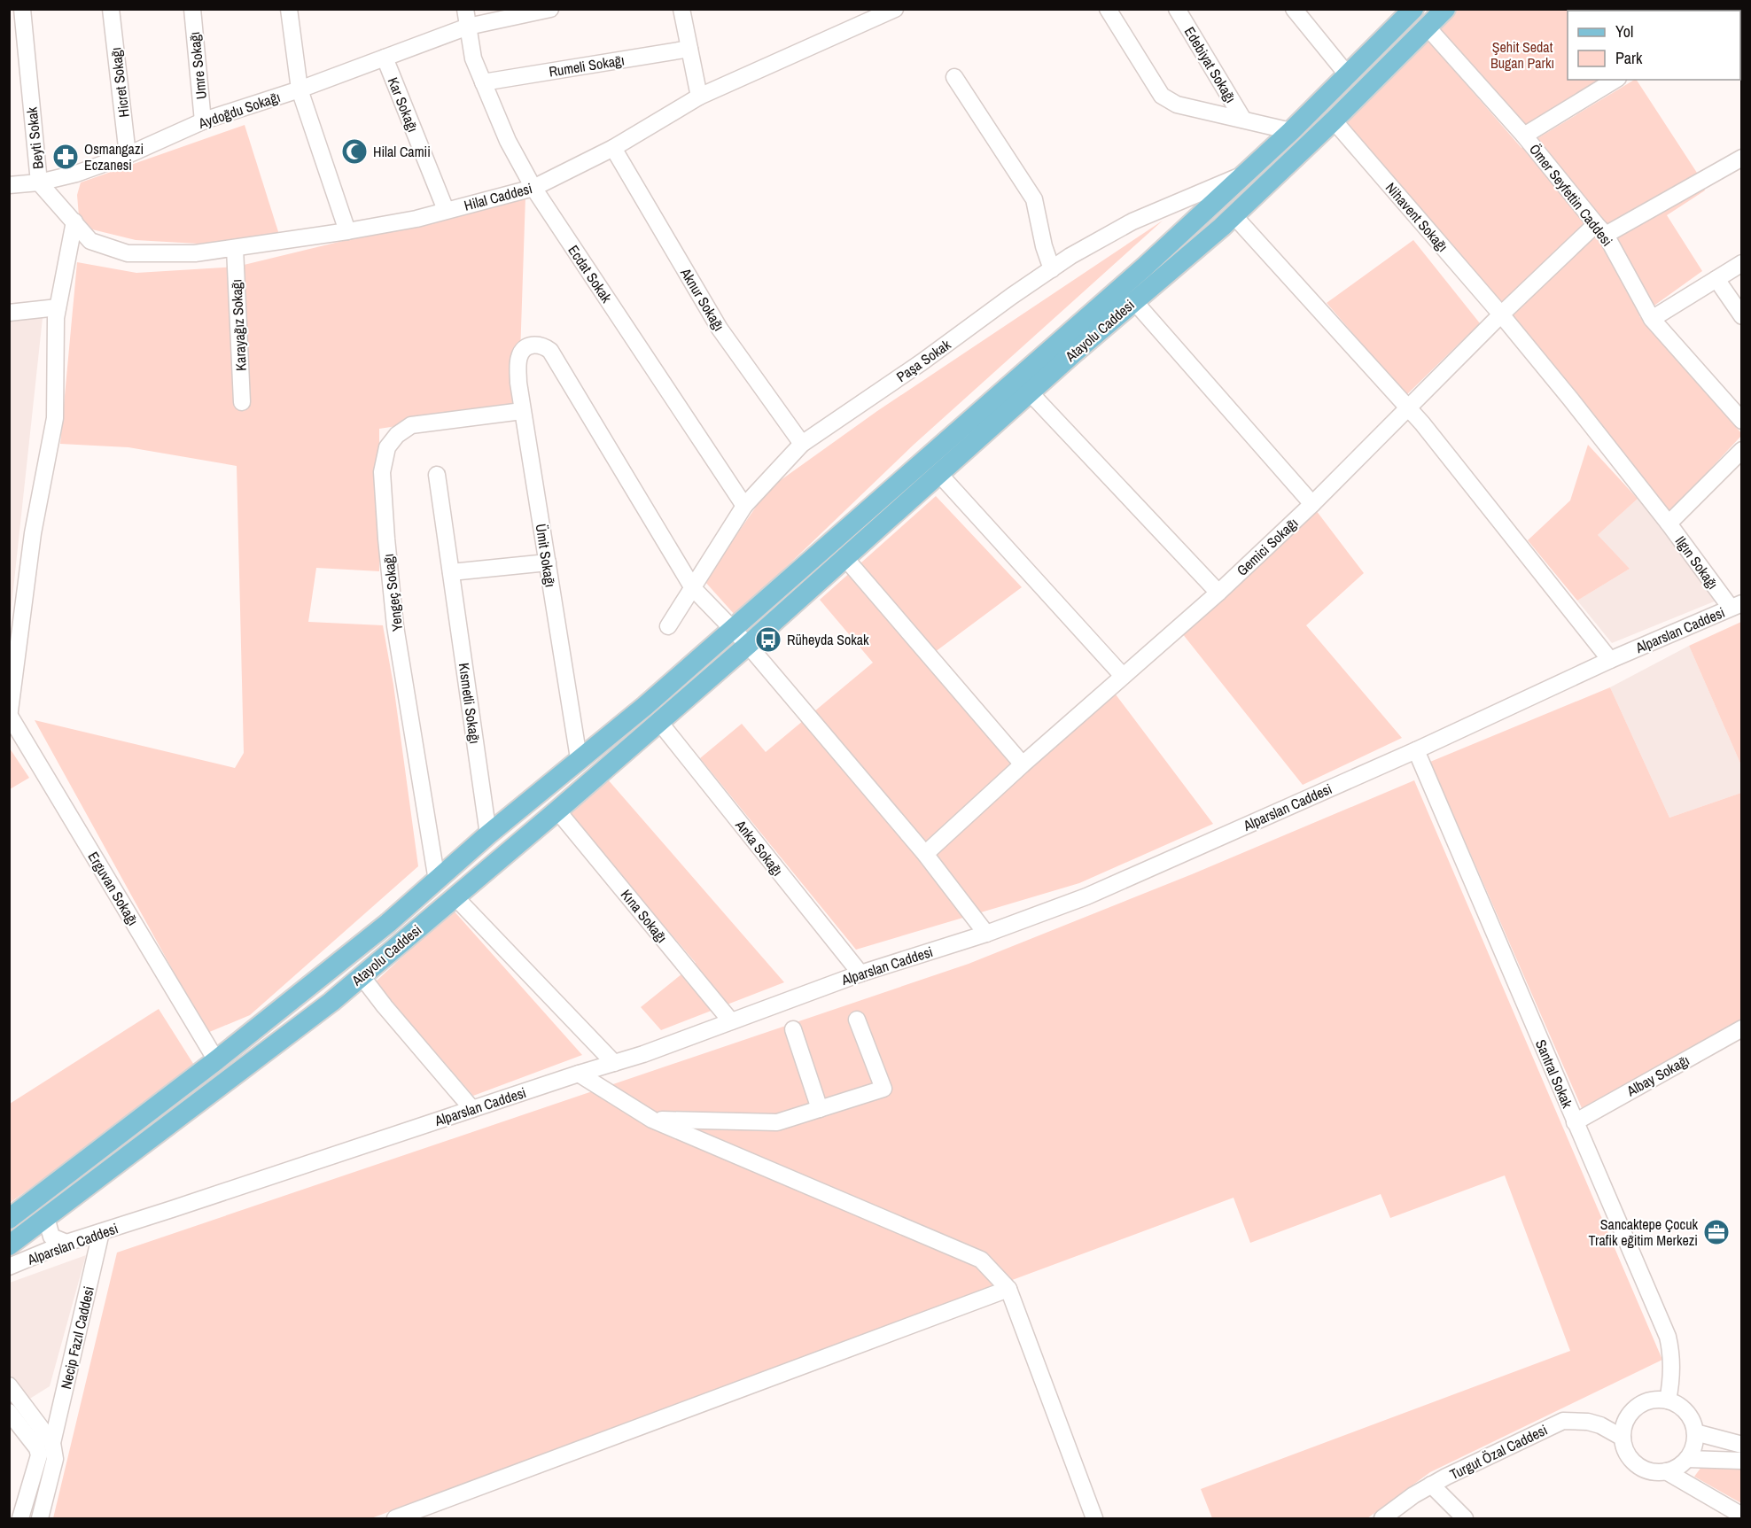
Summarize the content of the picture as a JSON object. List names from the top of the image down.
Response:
{
  "streets": {
    "main road": ["Atayolu Caddesi"],
    "street": [
      "Edebiyat Sokağı",
      "Umre Sokağı",
      "Rumeli Sokağı",
      "Hicret Sokağı",
      "Kar Sokağı",
      "Aydoğdu Sokağı",
      "Beyti Sokak",
      "Ömer Seyfettin Caddesi",
      "Hilal Caddesi",
      "Nihavent Sokağı",
      "Ecdat Sokak",
      "Aknur Sokağı",
      "Karayağız Sokağı",
      "Paşa Sokak",
      "Gemici Sokağı",
      "Ümit Sokağı",
      "Ilgın Sokağı",
      "Yengeç Sokağı",
      "Alparslan Caddesi",
      "Kısmetli Sokağı",
      "Anka Sokağı",
      "Erguvan Sokağı",
      "Kına Sokağı",
      "Santral Sokak",
      "Albay Sokağı",
      "Necip Fazıl Caddesi",
      "Turgut Özal Caddesi"
    ]
  },
  "crossings": [
    ["Umre Sokağı", "Aydoğdu Sokağı"],
    ["Rumeli Sokağı", "Ecdat Sokak"],
    ["Hicret Sokağı", "Aydoğdu Sokağı"],
    ["Kar Sokağı", "Aydoğdu Sokağı"],
    ["Kar Sokağı", "Hilal Caddesi"],
    ["Aydoğdu Sokağı", "Beyti Sokak"],
    ["Aydoğdu Sokağı", "Ecdat Sokak"],
    ["Beyti Sokak", "Hilal Caddesi"],
    ["Ömer Seyfettin Caddesi", "Atayolu Caddesi"],
    ["Ömer Seyfettin Caddesi", "Gemici Sokağı"],
    ["Hilal Caddesi", "Ecdat Sokak"],
    ["Hilal Caddesi", "Aknur Sokağı"],
    ["Hilal Caddesi", "Karayağız Sokağı"],
    ["Nihavent Sokağı", "Atayolu Caddesi"],
    ["Nihavent Sokağı", "Gemici Sokağı"],
    ["Nihavent Sokağı", "Ilgın Sokağı"],
    ["Ecdat Sokak", "Paşa Sokak"],
    ["Aknur Sokağı", "Paşa Sokak"],
    ["Atayolu Caddesi", "Paşa Sokak"],
    ["Atayolu Caddesi", "Ümit Sokağı"],
    ["Atayolu Caddesi", "Yengeç Sokağı"],
    ["Atayolu Caddesi", "Kısmetli Sokağı"],
    ["Atayolu Caddesi", "Anka Sokağı"],
    ["Atayolu Caddesi", "Erguvan Sokağı"],
    ["Atayolu Caddesi", "Kına Sokağı"],
    ["Paşa Sokak", "Ümit Sokağı"],
    ["Ümit Sokağı", "Yengeç Sokağı"],
    ["Ilgın Sokağı", "Alparslan Caddesi"],
    ["Alparslan Caddesi", "Anka Sokağı"],
    ["Alparslan Caddesi", "Kına Sokağı"],
    ["Alparslan Caddesi", "Santral Sokak"],
    ["Alparslan Caddesi", "Necip Fazıl Caddesi"],
    ["Santral Sokak", "Albay Sokağı"],
    ["Santral Sokak", "Turgut Özal Caddesi"]
  ],
  "parks": ["Şehit Sedat Bugan Parkı"],
  "places": {
    "mosque": ["Hilal Camii"],
    "pharmacy": ["Osmangazi Eczanesi"],
    "bus stop": ["Rüheyda Sokak"],
    "office": ["Sancaktepe Çocuk Trafik eğitim Merkezi"]
  },
  "legend": ["Yol", "Park"]
}
